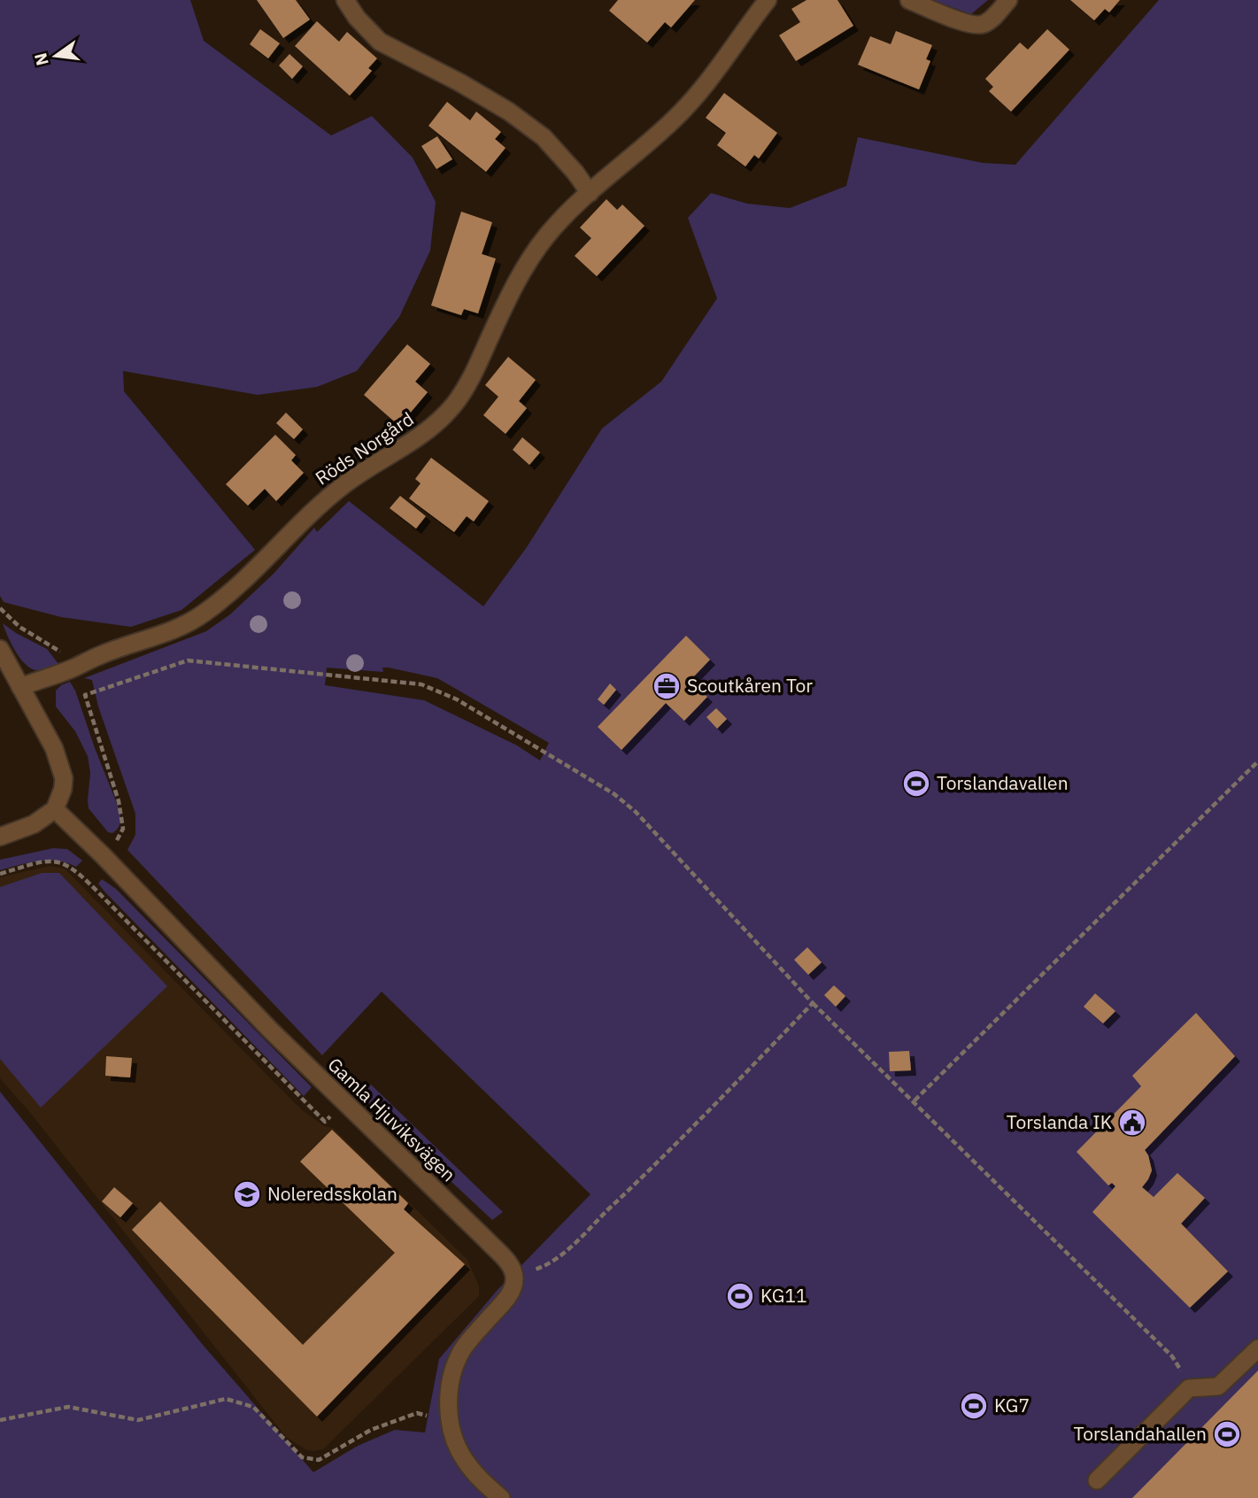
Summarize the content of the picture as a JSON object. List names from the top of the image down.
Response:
{
  "streets": {
    "street": ["Röds Norgård", "Gamla Hjuviksvägen"]
  },
  "places": {
    "office": ["Scoutkåren Tor"],
    "sports": [
      "Torslandavallen",
      "KG11",
      "KG7",
      "Torslandahallen"
    ],
    "public building": ["Torslanda IK"],
    "school or university": ["Noleredsskolan"]
  },
  "north": "left"
}
